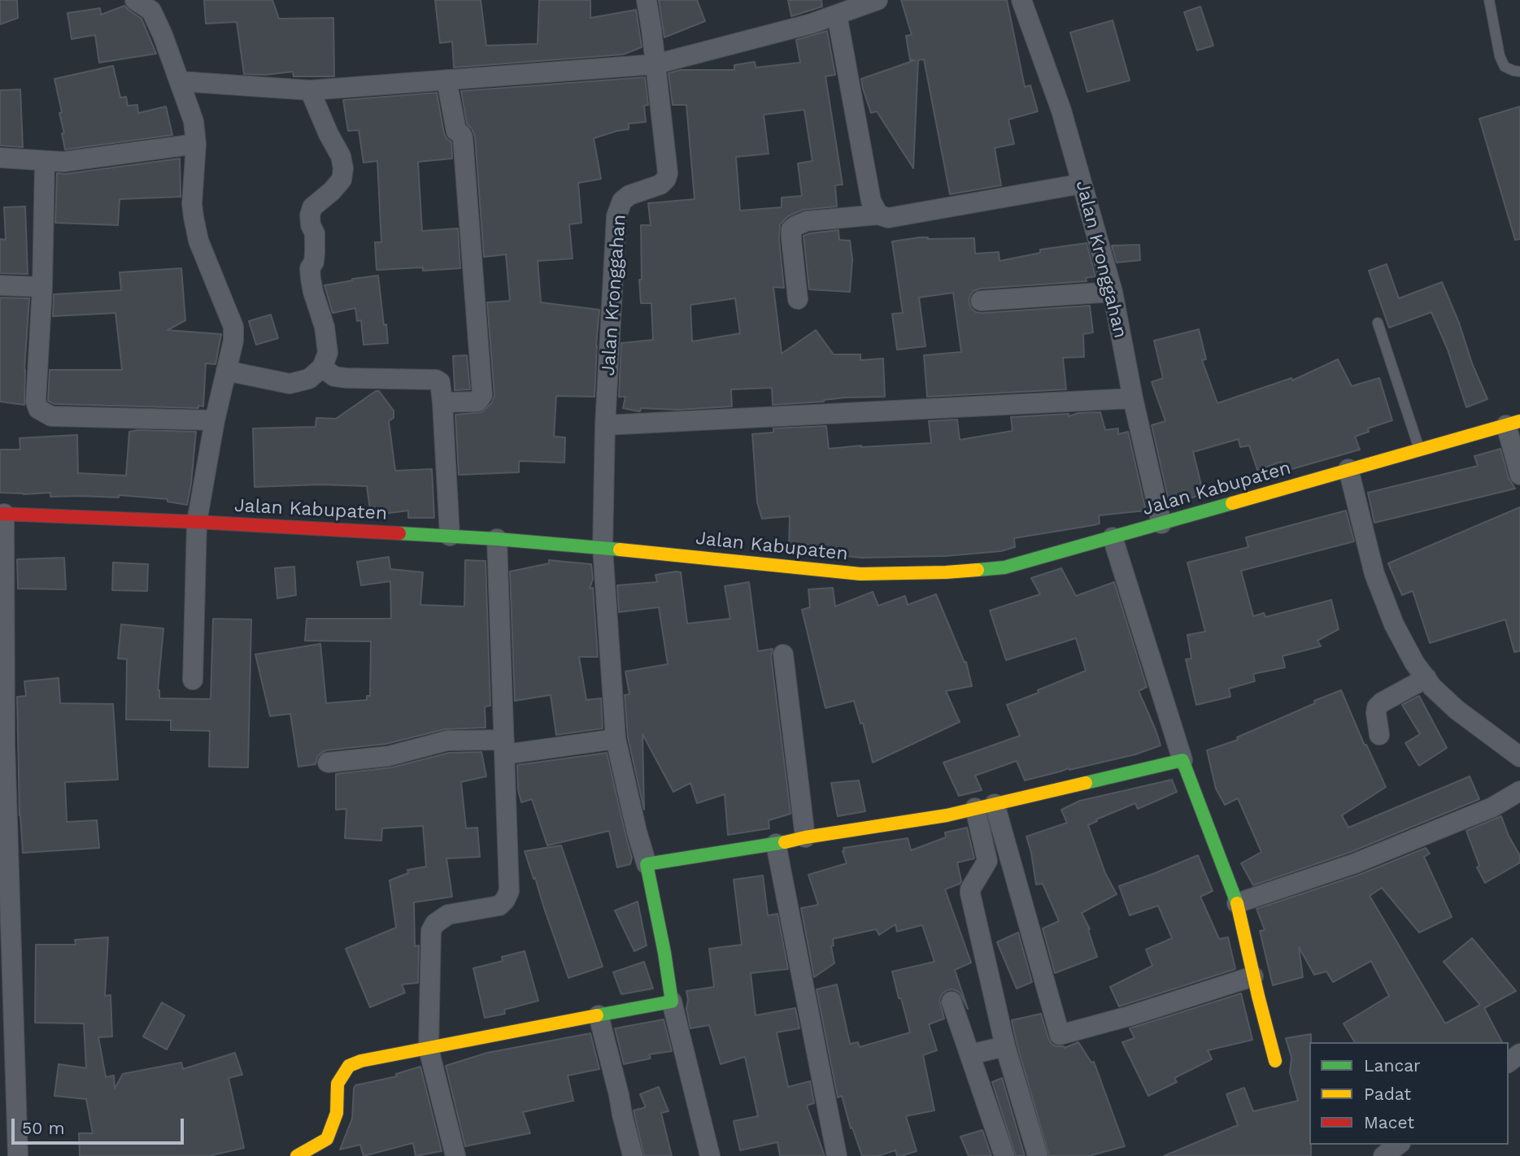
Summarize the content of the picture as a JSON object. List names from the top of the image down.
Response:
{
  "streets": {
    "main road": ["Jalan Kabupaten"],
    "street": ["Jalan Kronggahan"]
  },
  "crossings": [
    ["Jalan Kronggahan", "Jalan Kabupaten"]
  ],
  "legend": ["Lancar", "Padat", "Macet"],
  "scale_bar": "50 m"
}
